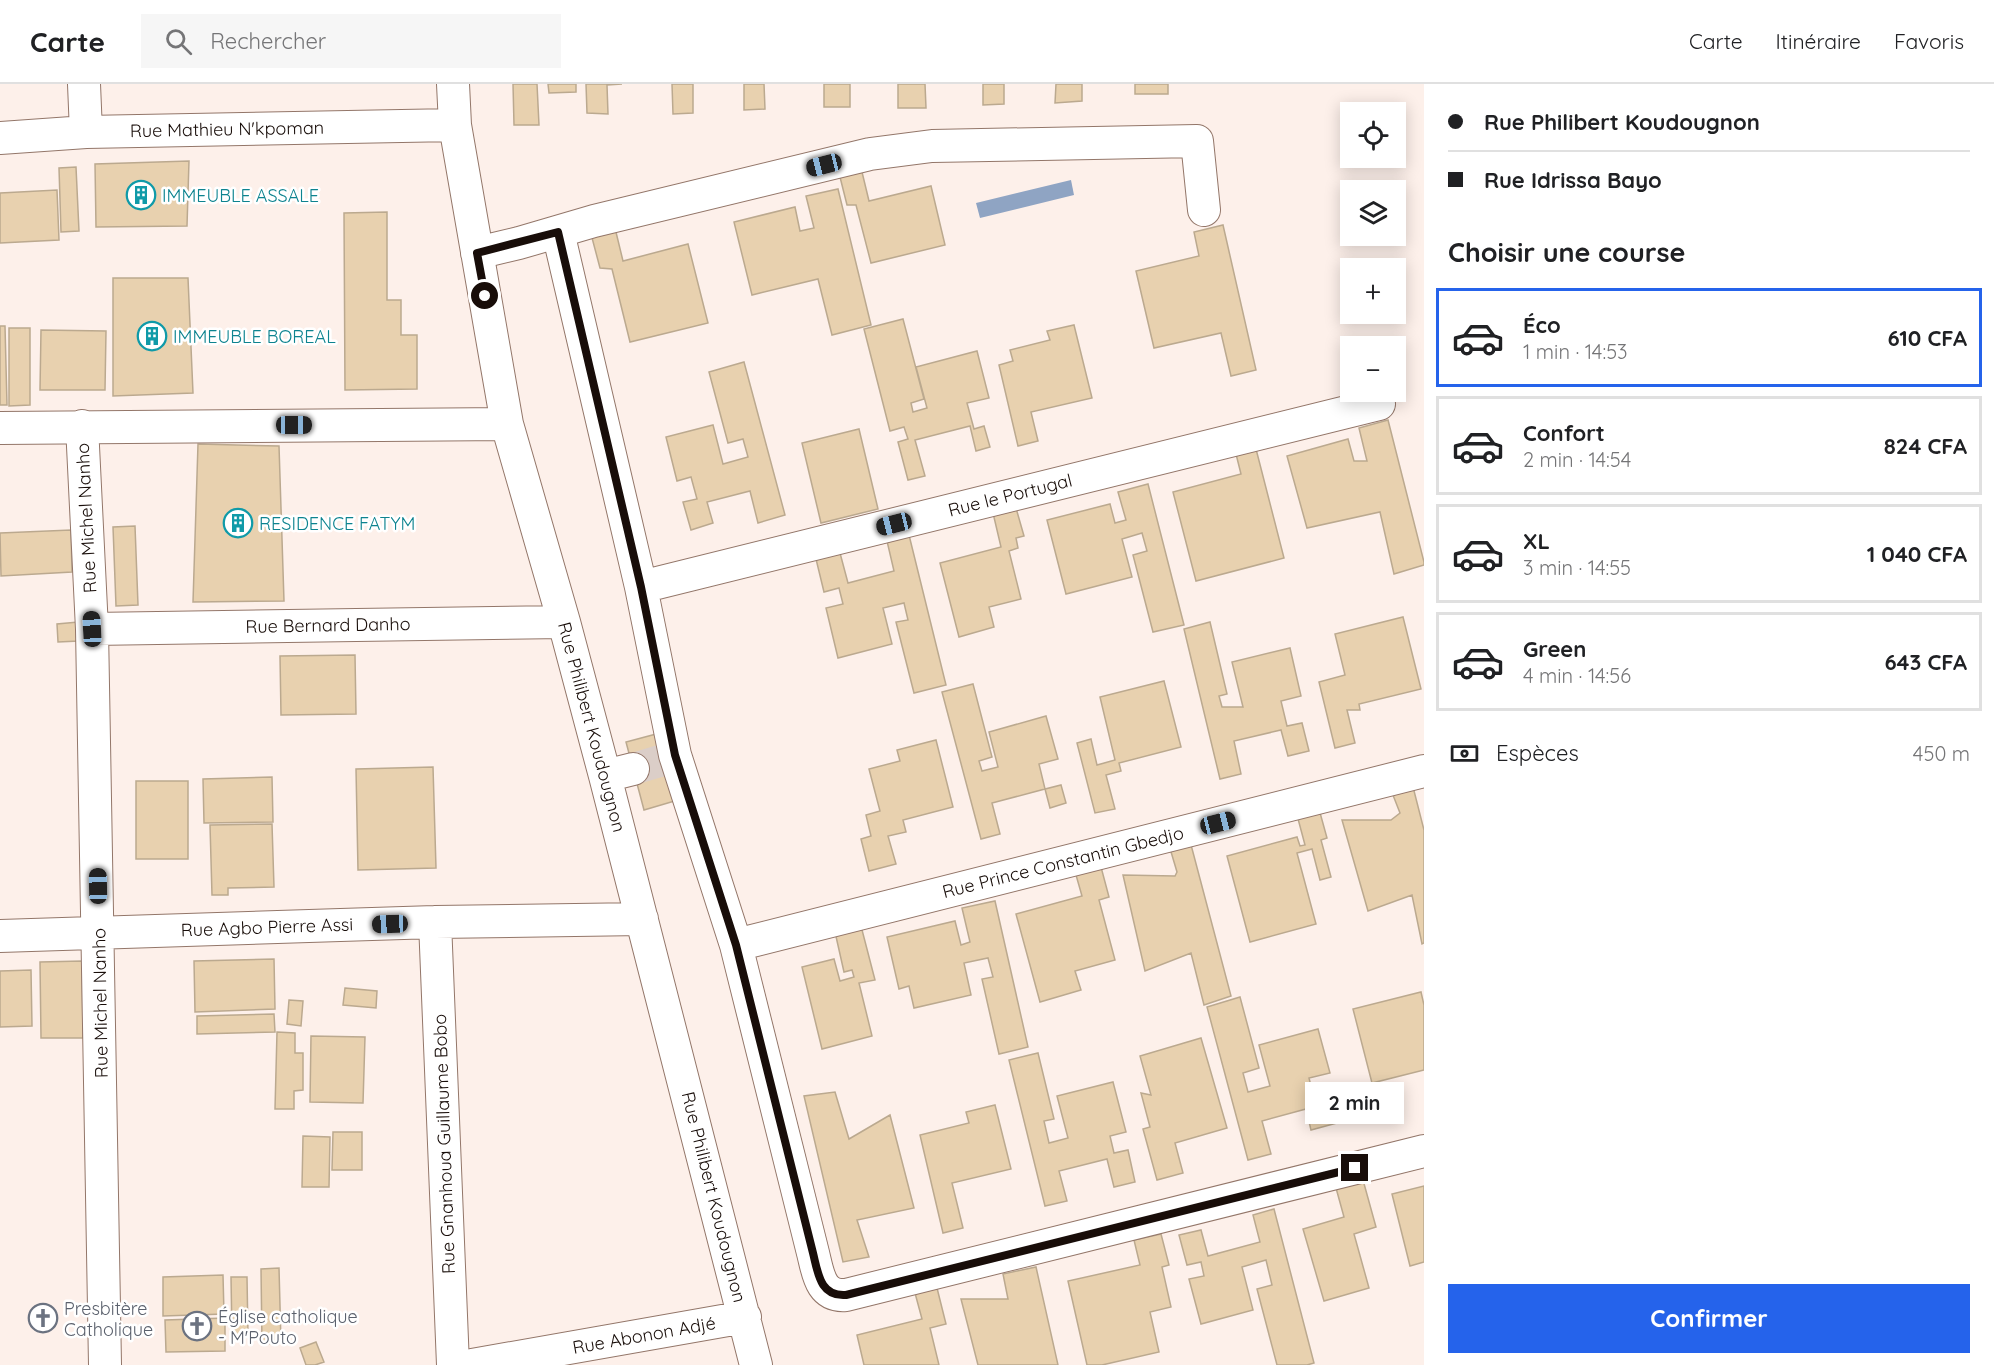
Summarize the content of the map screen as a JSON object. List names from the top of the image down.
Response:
{
  "streets": {
    "street": [
      "Rue Mathieu N'kpoman",
      "Rue le Portugal",
      "Rue Michel Nanho",
      "Rue Bernard Danho",
      "Rue Philibert Koudougnon",
      "Rue Prince Constantin Gbedjo",
      "Rue Agbo Pierre Assi",
      "Rue Gnanhoua Guillaume Bobo",
      "Rue Abonon Adjé"
    ]
  },
  "crossings": [
    ["Rue Mathieu N'kpoman", "Rue Philibert Koudougnon"],
    ["Rue Michel Nanho", "Rue Bernard Danho"],
    ["Rue Michel Nanho", "Rue Agbo Pierre Assi"],
    ["Rue Bernard Danho", "Rue Philibert Koudougnon"],
    ["Rue Philibert Koudougnon", "Rue Agbo Pierre Assi"],
    ["Rue Philibert Koudougnon", "Rue Abonon Adjé"],
    ["Rue Agbo Pierre Assi", "Rue Gnanhoua Guillaume Bobo"]
  ],
  "places": {
    "building": ["IMMEUBLE ASSALE", "IMMEUBLE BOREAL", "RESIDENCE FATYM"],
    "church": ["Presbitère Catholique", "Église catholique - M'Pouto"]
  },
  "page": {
    "header": "Carte",
    "search": "Rechercher",
    "nav": ["Carte", "Itinéraire", "Favoris"],
    "banner": ["Rue Philibert Koudougnon", "Rue Idrissa Bayo"],
    "map_buttons": ["+", "−"],
    "heading": "Choisir une course",
    "list": [
      {
        "name": "Éco",
        "note": "1 min · 14:53",
        "value": "610 CFA"
      },
      {
        "name": "Confort",
        "note": "2 min · 14:54",
        "value": "824 CFA"
      },
      {
        "name": "XL",
        "note": "3 min · 14:55",
        "value": "1 040 CFA"
      },
      {
        "name": "Green",
        "note": "4 min · 14:56",
        "value": "643 CFA"
      }
    ],
    "pay": ["Espèces", "450 m"],
    "bubble": "2 min",
    "buttons": "Confirmer"
  }
}
